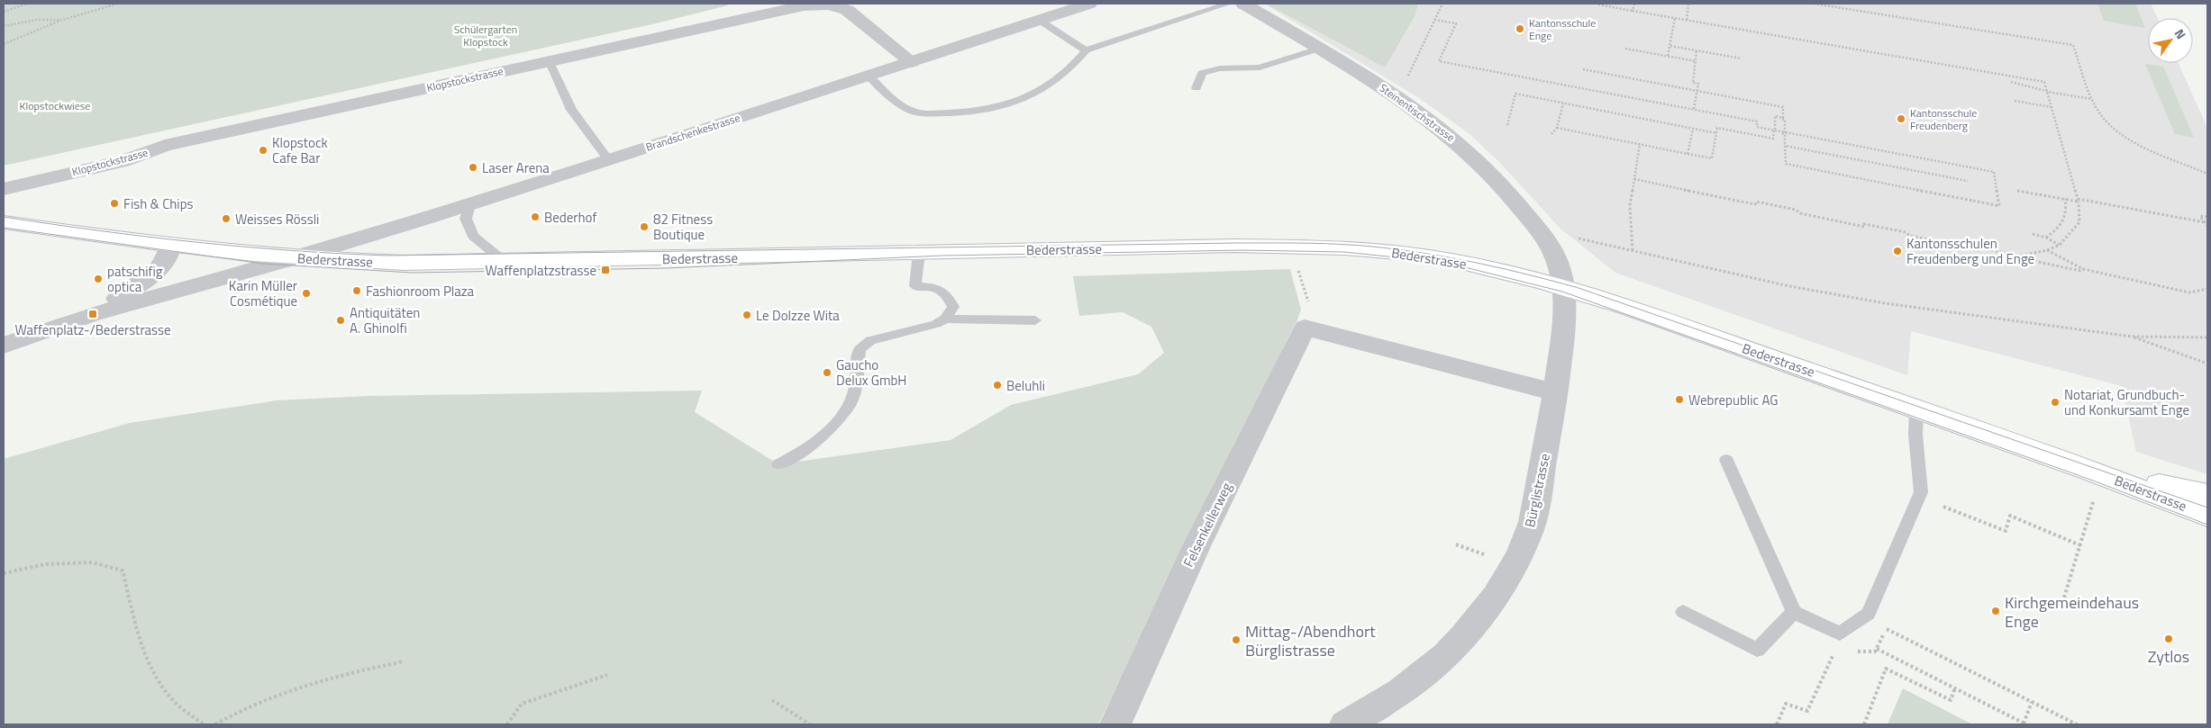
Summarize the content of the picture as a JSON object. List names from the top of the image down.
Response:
{
  "streets": {
    "main road": ["Bederstrasse"],
    "street": [
      "Klopstockstrasse",
      "Steinentischstrasse",
      "Brandschenkestrasse",
      "Bürglistrasse",
      "Felsenkellerweg"
    ]
  },
  "crossings": [
    ["Klopstockstrasse", "Brandschenkestrasse"],
    ["Steinentischstrasse", "Bederstrasse"],
    ["Steinentischstrasse", "Bürglistrasse"],
    ["Brandschenkestrasse", "Bederstrasse"],
    ["Bederstrasse", "Bürglistrasse"]
  ],
  "parks": ["Schülergarten Klopstock", "Klopstockwiese"],
  "places": {
    "other": [
      "Kantonsschule Enge",
      "Kantonsschule Freudenberg",
      "Klopstock Cafe Bar",
      "Laser Arena",
      "Fish & Chips",
      "Bederhof",
      "Weisses Rössli",
      "82 Fitness Boutique",
      "Kantonsschulen Freudenberg und Enge",
      "patschifig optica",
      "Fashionroom Plaza",
      "Karin Müller Cosmétique",
      "Le Dolzze Wita",
      "Antiquitäten A. Ghinolfi",
      "Gaucho Delux GmbH",
      "Beluhli",
      "Webrepublic AG",
      "Notariat, Grundbuch- und Konkursamt Enge",
      "Kirchgemeindehaus Enge",
      "Zytlos",
      "Mittag-/Abendhort Bürglistrasse"
    ],
    "transit": ["Waffenplatzstrasse", "Waffenplatz-/Bederstrasse"]
  },
  "north": "top right"
}
